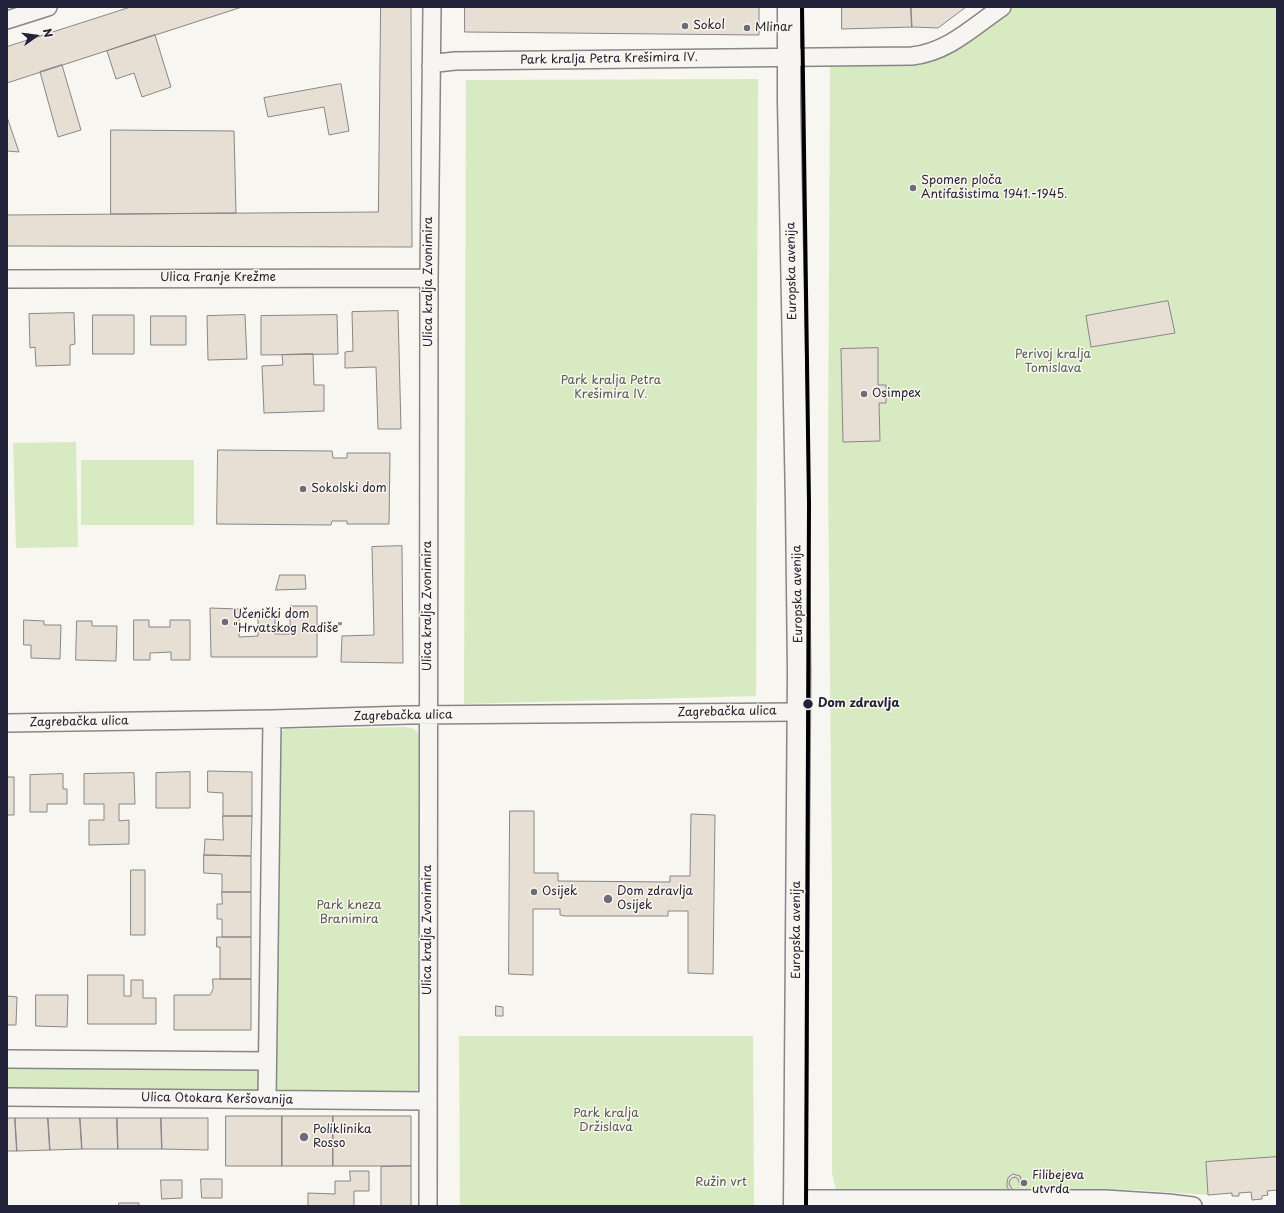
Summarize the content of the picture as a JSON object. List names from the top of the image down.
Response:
{
  "streets": {
    "street": [
      "Park kralja Petra Krešimira IV.",
      "Europska avenija",
      "Ulica Franje Krežme",
      "Ulica kralja Zvonimira",
      "Zagrebačka ulica",
      "Ulica Otokara Keršovanija"
    ]
  },
  "crossings": [
    ["Park kralja Petra Krešimira IV.", "Europska avenija"],
    ["Park kralja Petra Krešimira IV.", "Ulica kralja Zvonimira"],
    ["Europska avenija", "Zagrebačka ulica"],
    ["Ulica Franje Krežme", "Ulica kralja Zvonimira"],
    ["Ulica kralja Zvonimira", "Zagrebačka ulica"],
    ["Ulica kralja Zvonimira", "Ulica Otokara Keršovanija"]
  ],
  "parks": [
    "Perivoj kralja Tomislava",
    "Park kralja Petra Krešimira IV.",
    "Park kneza Branimira",
    "Park kralja Držislava",
    "Ružin vrt"
  ],
  "places": [
    "Sokol",
    "Mlinar",
    "Spomen ploča Antifašistima 1941.-1945.",
    "Osimpex",
    "Sokolski dom",
    "Učenički dom \"Hrvatskog Radiše\"",
    "Dom zdravlja",
    "Osijek",
    "Dom zdravlja Osijek",
    "Poliklinika Rosso",
    "Filibejeva utvrda"
  ],
  "north": "right"
}
